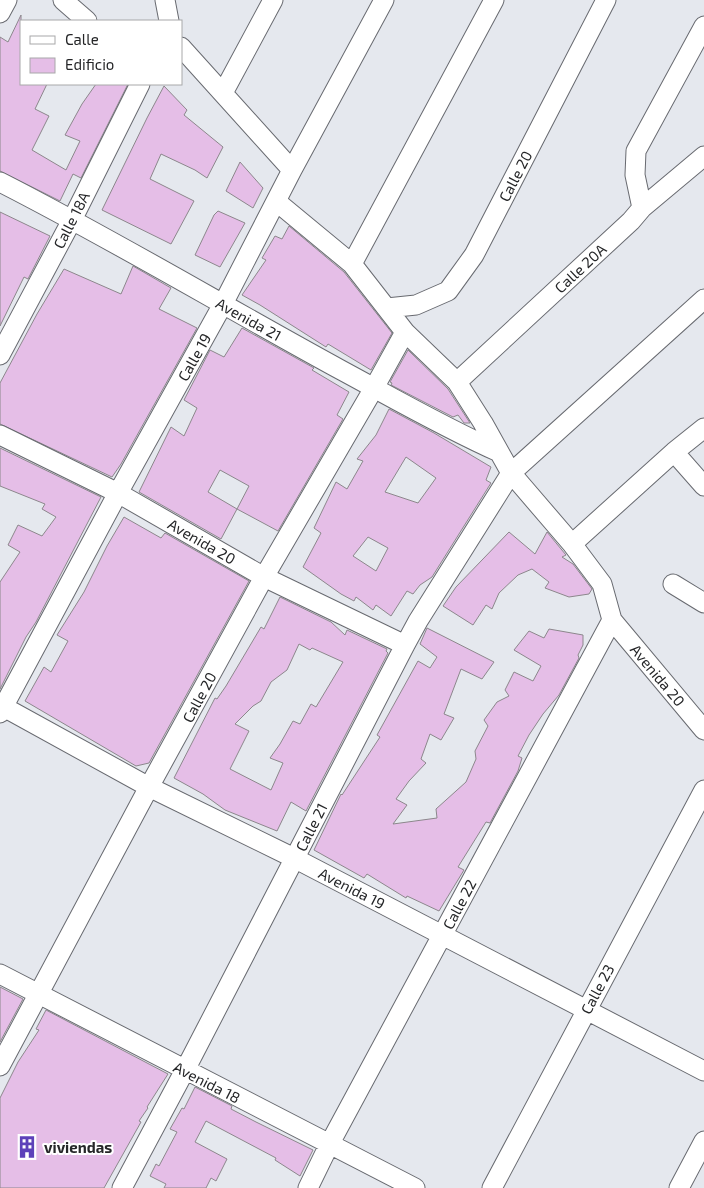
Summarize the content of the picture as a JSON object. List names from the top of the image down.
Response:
{
  "streets": {
    "street": [
      "Calle 20",
      "Calle 18A",
      "Calle 20A",
      "Avenida 21",
      "Calle 19",
      "Avenida 20",
      "Calle 21",
      "Avenida 19",
      "Calle 22",
      "Calle 23",
      "Avenida 18"
    ]
  },
  "crossings": [
    ["Calle 20", "Avenida 21"],
    ["Calle 20", "Avenida 20"],
    ["Calle 20", "Avenida 19"],
    ["Calle 20", "Avenida 18"],
    ["Calle 18A", "Avenida 21"],
    ["Avenida 21", "Calle 19"],
    ["Calle 19", "Avenida 20"],
    ["Calle 19", "Avenida 19"],
    ["Avenida 20", "Calle 21"],
    ["Avenida 20", "Calle 22"],
    ["Calle 21", "Avenida 19"],
    ["Calle 21", "Avenida 18"],
    ["Avenida 19", "Calle 22"],
    ["Avenida 19", "Calle 23"],
    ["Calle 22", "Avenida 18"]
  ],
  "places": {
    "building": ["viviendas"]
  },
  "legend": ["Calle", "Edificio"]
}
